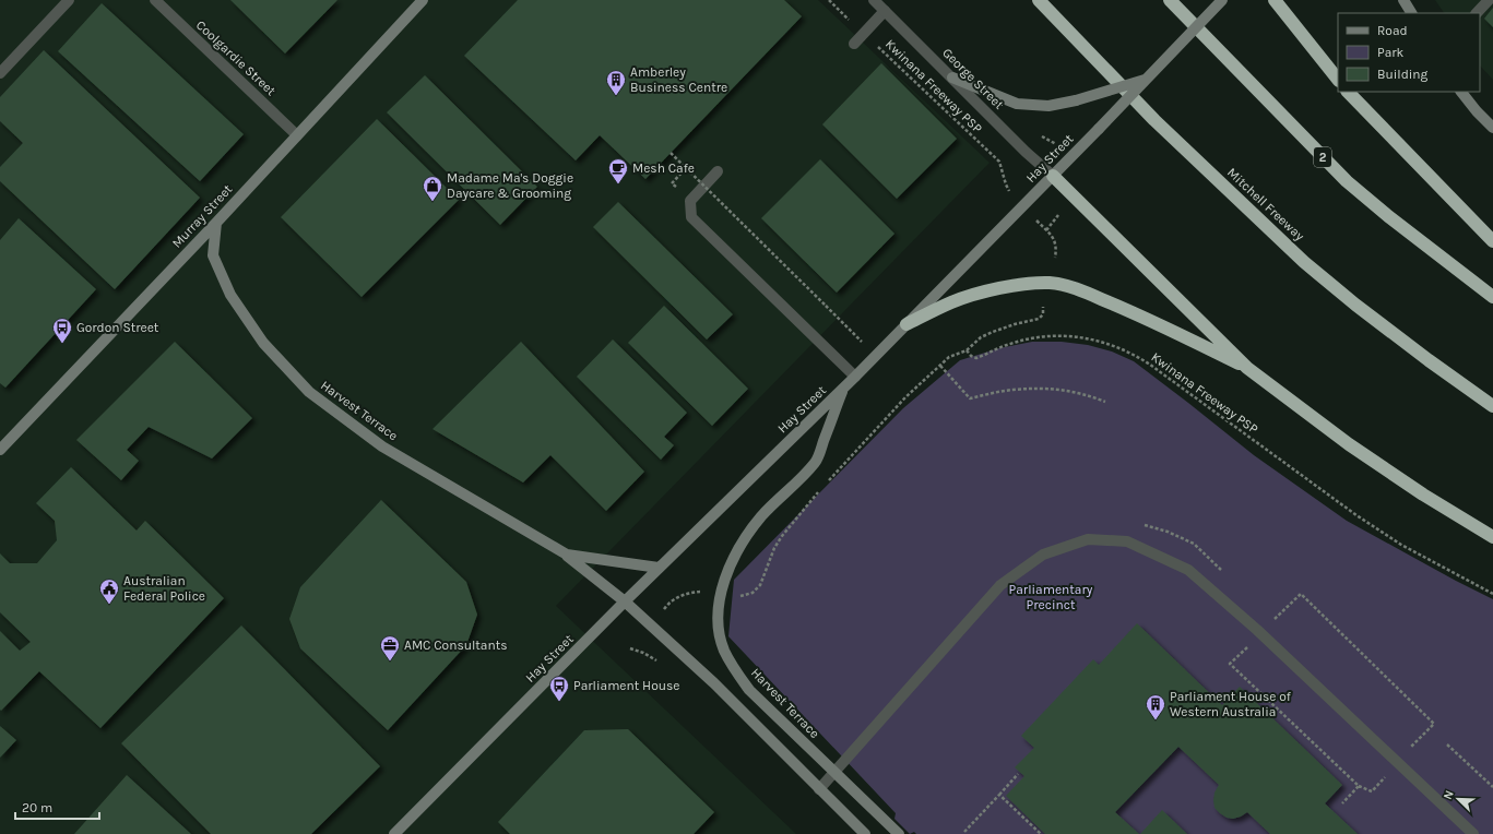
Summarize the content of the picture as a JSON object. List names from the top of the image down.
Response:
{
  "streets": {
    "highway": ["2", "Mitchell Freeway"],
    "main road": ["Hay Street", "Murray Street", "Harvest Terrace"],
    "street": ["Coolgardie Street", "George Street"],
    "path": ["Kwinana Freeway PSP"]
  },
  "crossings": [
    ["Coolgardie Street", "Murray Street"],
    ["George Street", "Hay Street"],
    ["Hay Street", "Harvest Terrace"],
    ["Murray Street", "Harvest Terrace"]
  ],
  "parks": ["Parliamentary Precinct"],
  "places": {
    "building": ["Amberley Business Centre", "Parliament House of Western Australia"],
    "cafe": ["Mesh Cafe"],
    "shop": ["Madame Ma's Doggie Daycare & Grooming"],
    "bus stop": ["Gordon Street", "Parliament House"],
    "public building": ["Australian Federal Police"],
    "office": ["AMC Consultants"]
  },
  "legend": ["Road", "Park", "Building"],
  "scale_bar": "20 m",
  "north": "top left"
}
